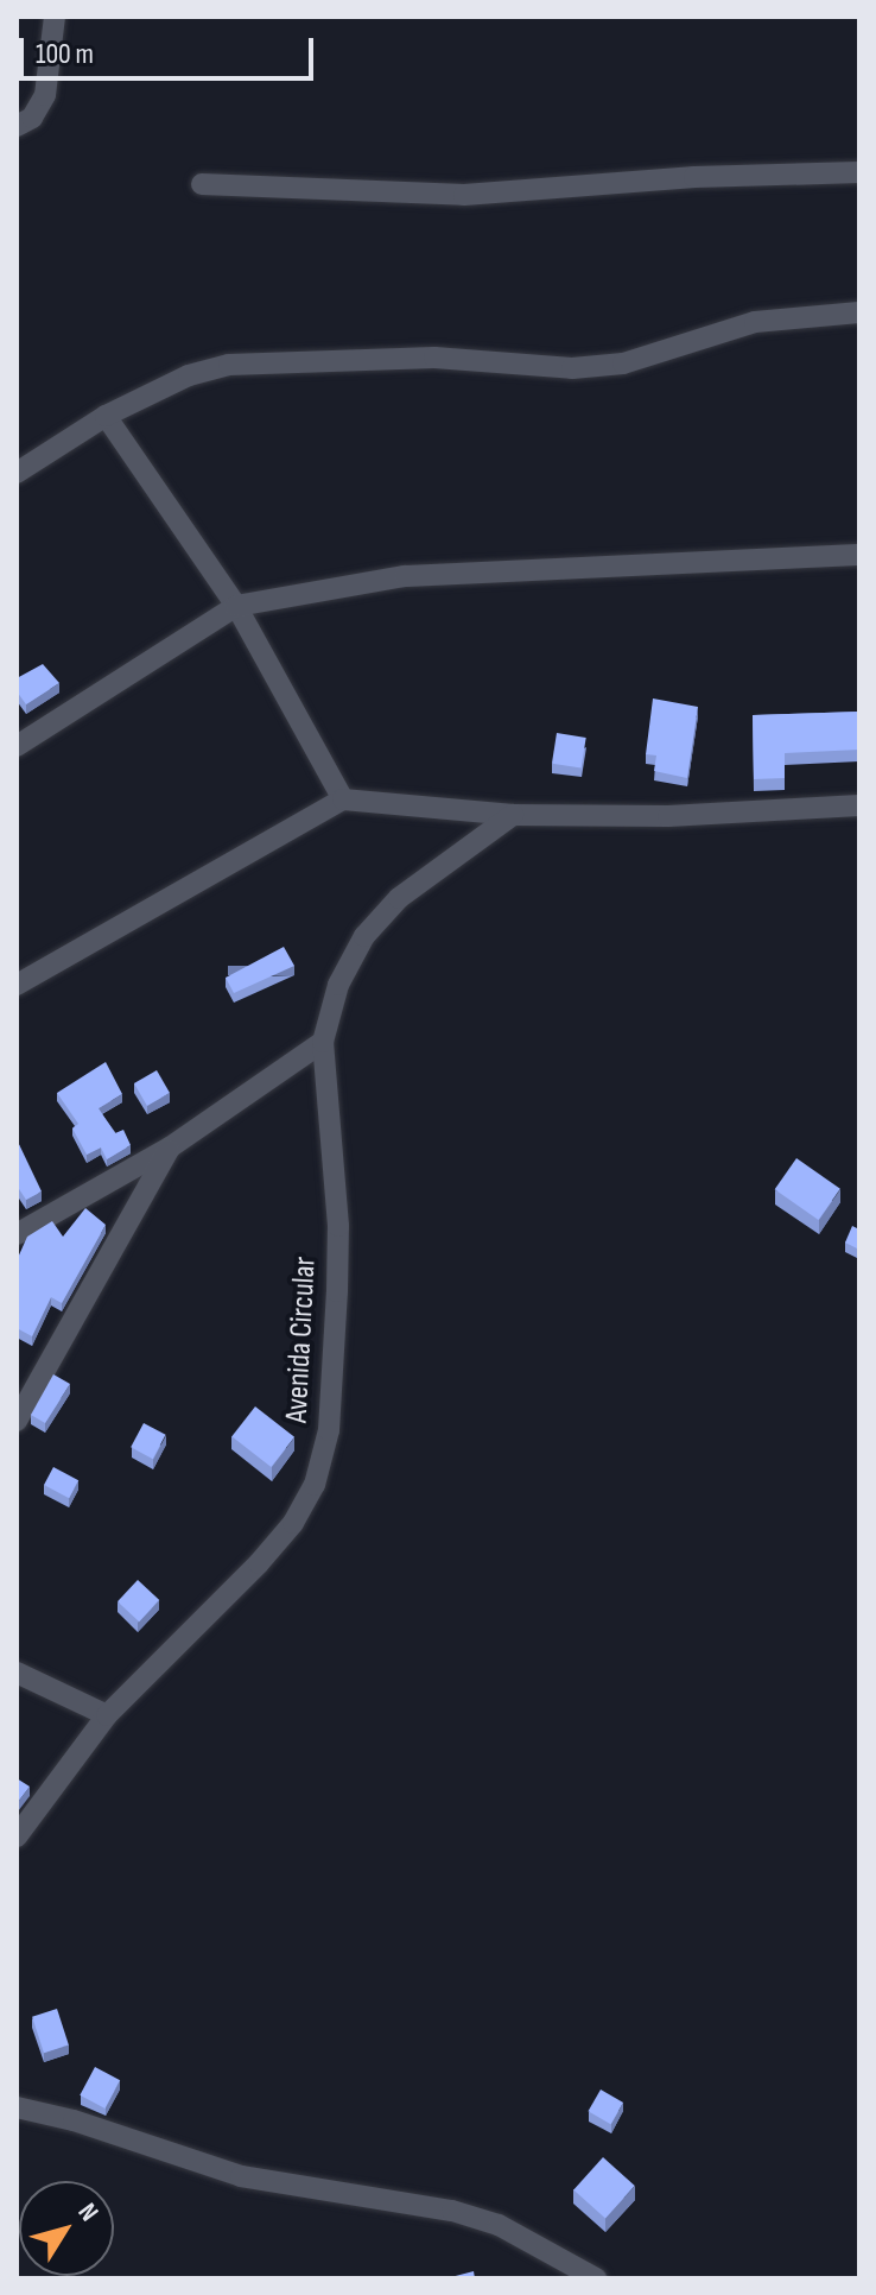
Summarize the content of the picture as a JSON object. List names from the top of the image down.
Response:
{
  "streets": {
    "street": ["Avenida Circular"]
  },
  "scale_bar": "100 m",
  "north": "top right"
}
